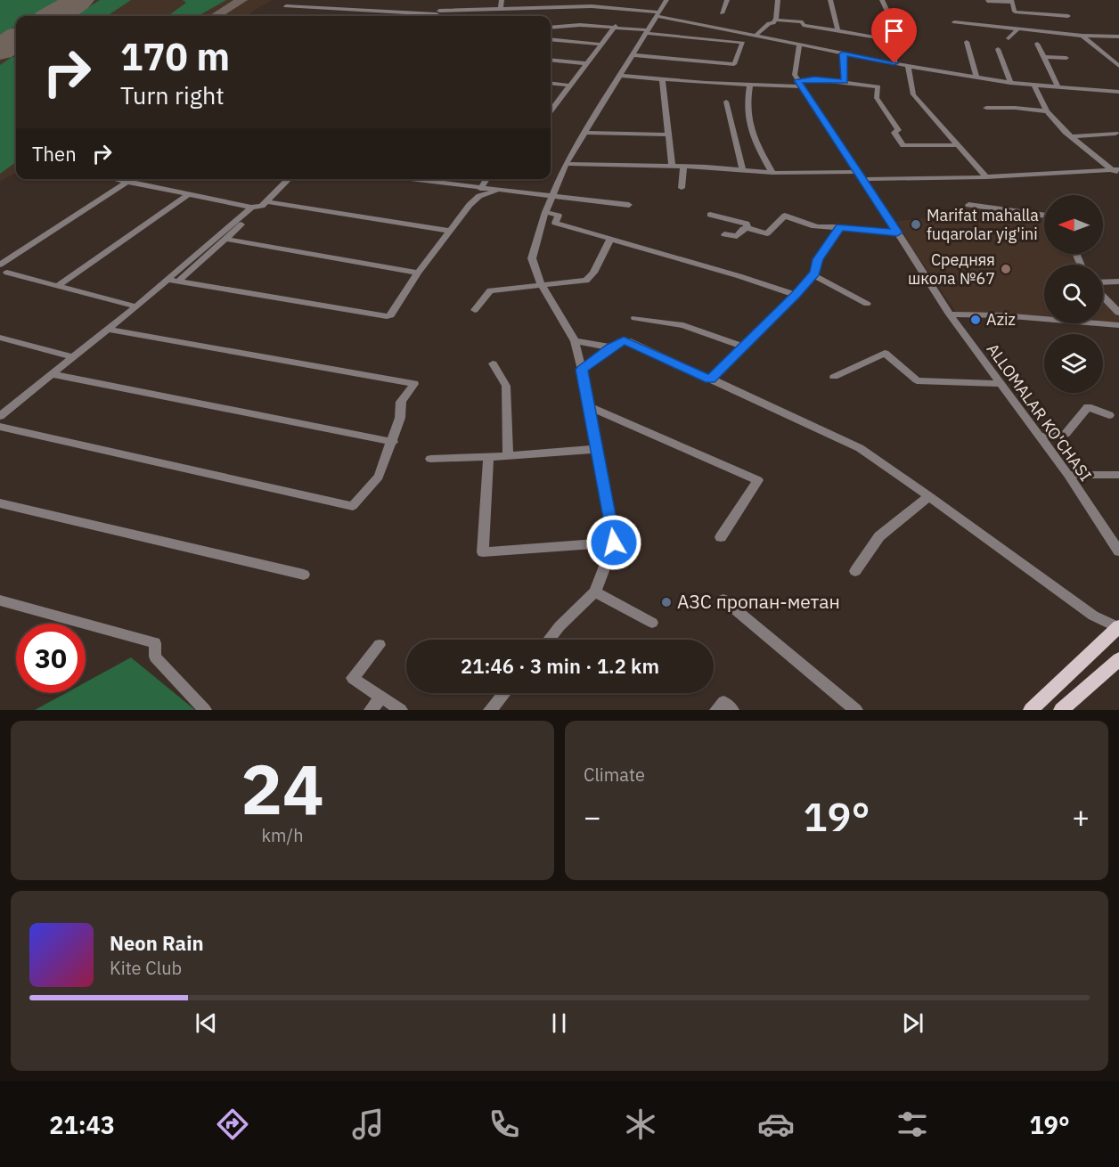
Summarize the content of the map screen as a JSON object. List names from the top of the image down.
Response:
{
  "streets": {
    "street": ["ALLOMALAR KO'CHASI"]
  },
  "places": [
    "Marifat mahalla fuqarolar yig'ini",
    "Средняя школа №67",
    "Aziz",
    "АЗС пропан-метан"
  ],
  "north": "left",
  "page": {
    "turn": ["170 m", "Turn right"],
    "then": "Then",
    "limit": "30",
    "trip": "21:46 · 3 min · 1.2 km",
    "tile": [
      ["24", "km/h"],
      "Climate"
    ],
    "heat": ["−", "19°", "+"],
    "song": ["Neon Rain", "Kite Club"],
    "tabs": ["21:43", "19°"]
  }
}
